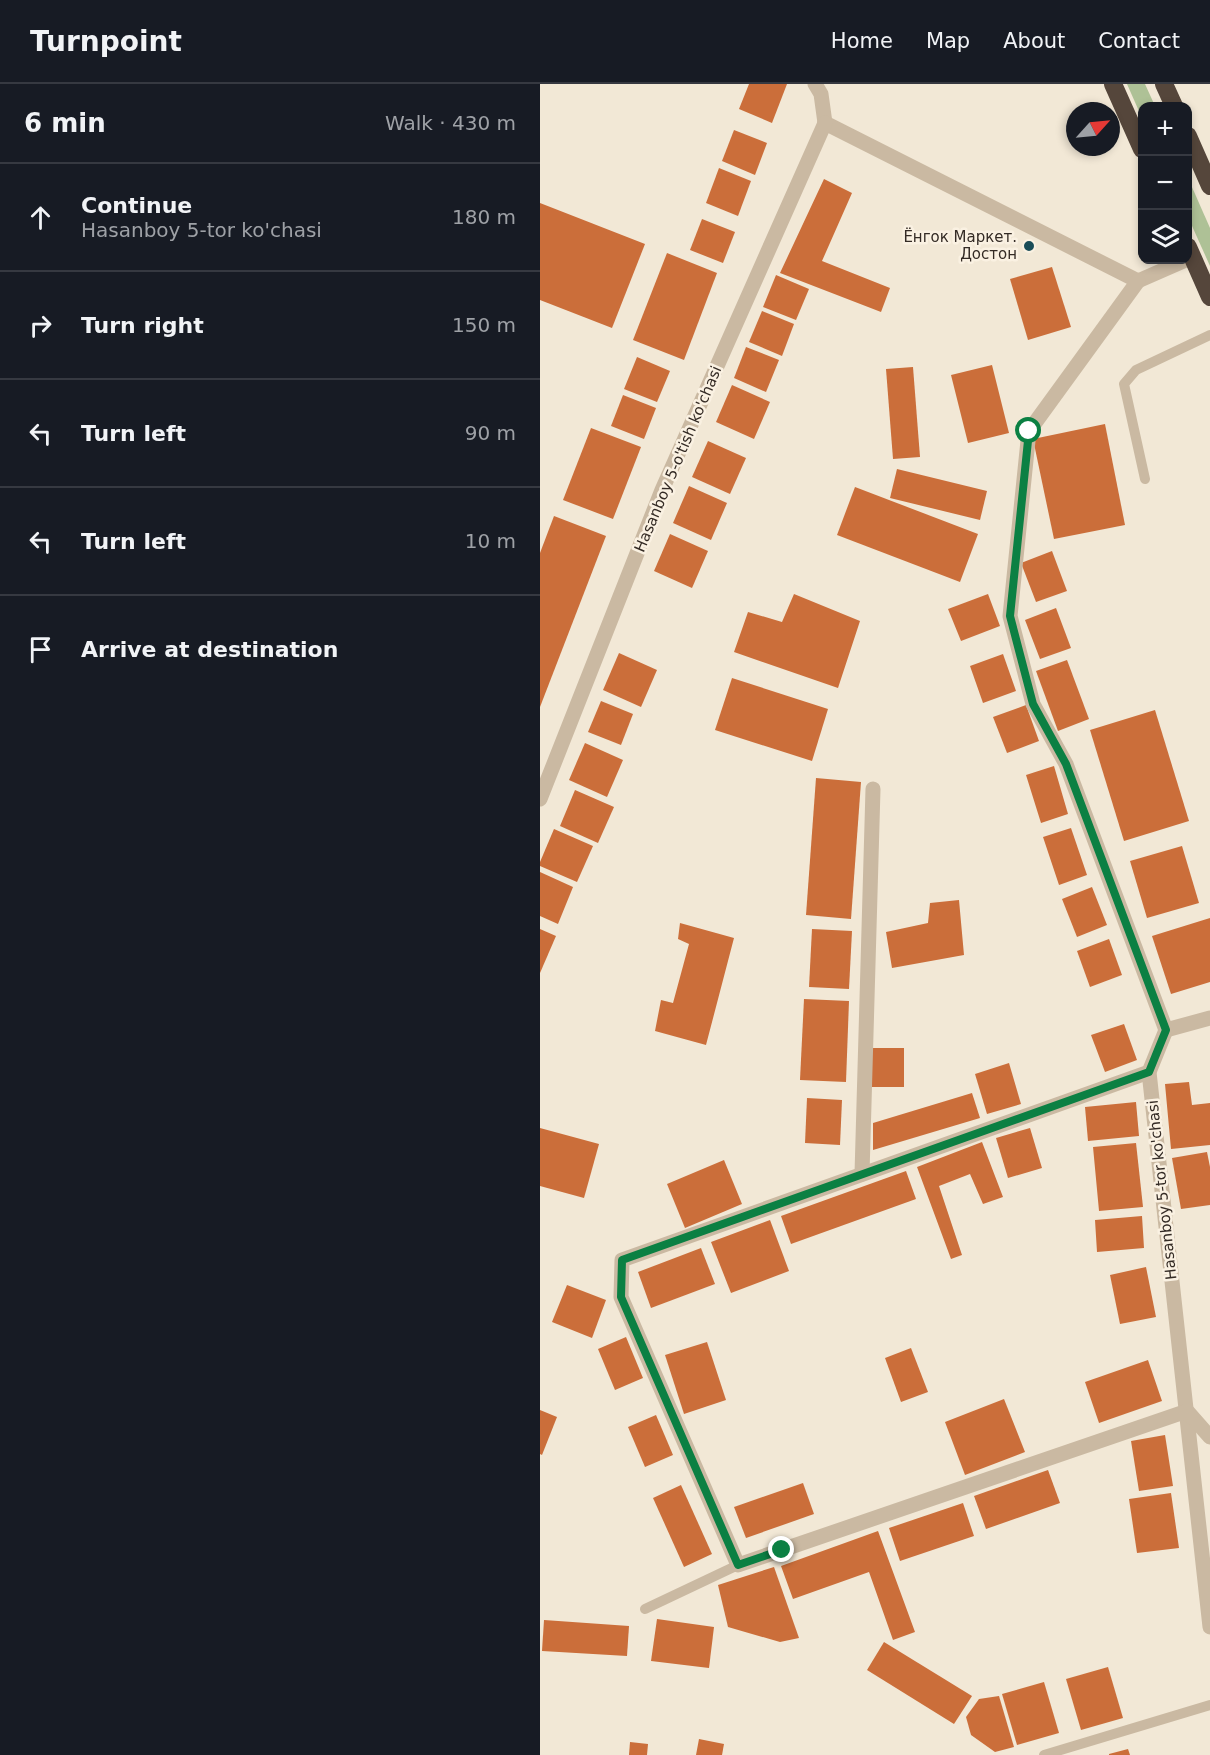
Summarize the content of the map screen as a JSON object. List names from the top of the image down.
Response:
{
  "streets": {
    "street": ["Hasanboy 5-o'tish ko'chasi", "Hasanboy 5-tor ko'chasi"]
  },
  "places": ["Ёнгок Маркет. Достон"],
  "north": "top right",
  "page": {
    "header": "Turnpoint",
    "nav": [
      "Home",
      "Map",
      "About",
      "Contact"
    ],
    "heading": ["6 min", "Walk · 430 m"],
    "map_buttons": ["+", "−"],
    "list": [
      ["Continue", "Hasanboy 5-tor ko'chasi", "180 m"],
      ["Turn right", "150 m"],
      ["Turn left", "90 m"],
      ["Turn left", "10 m"],
      "Arrive at destination"
    ]
  }
}
